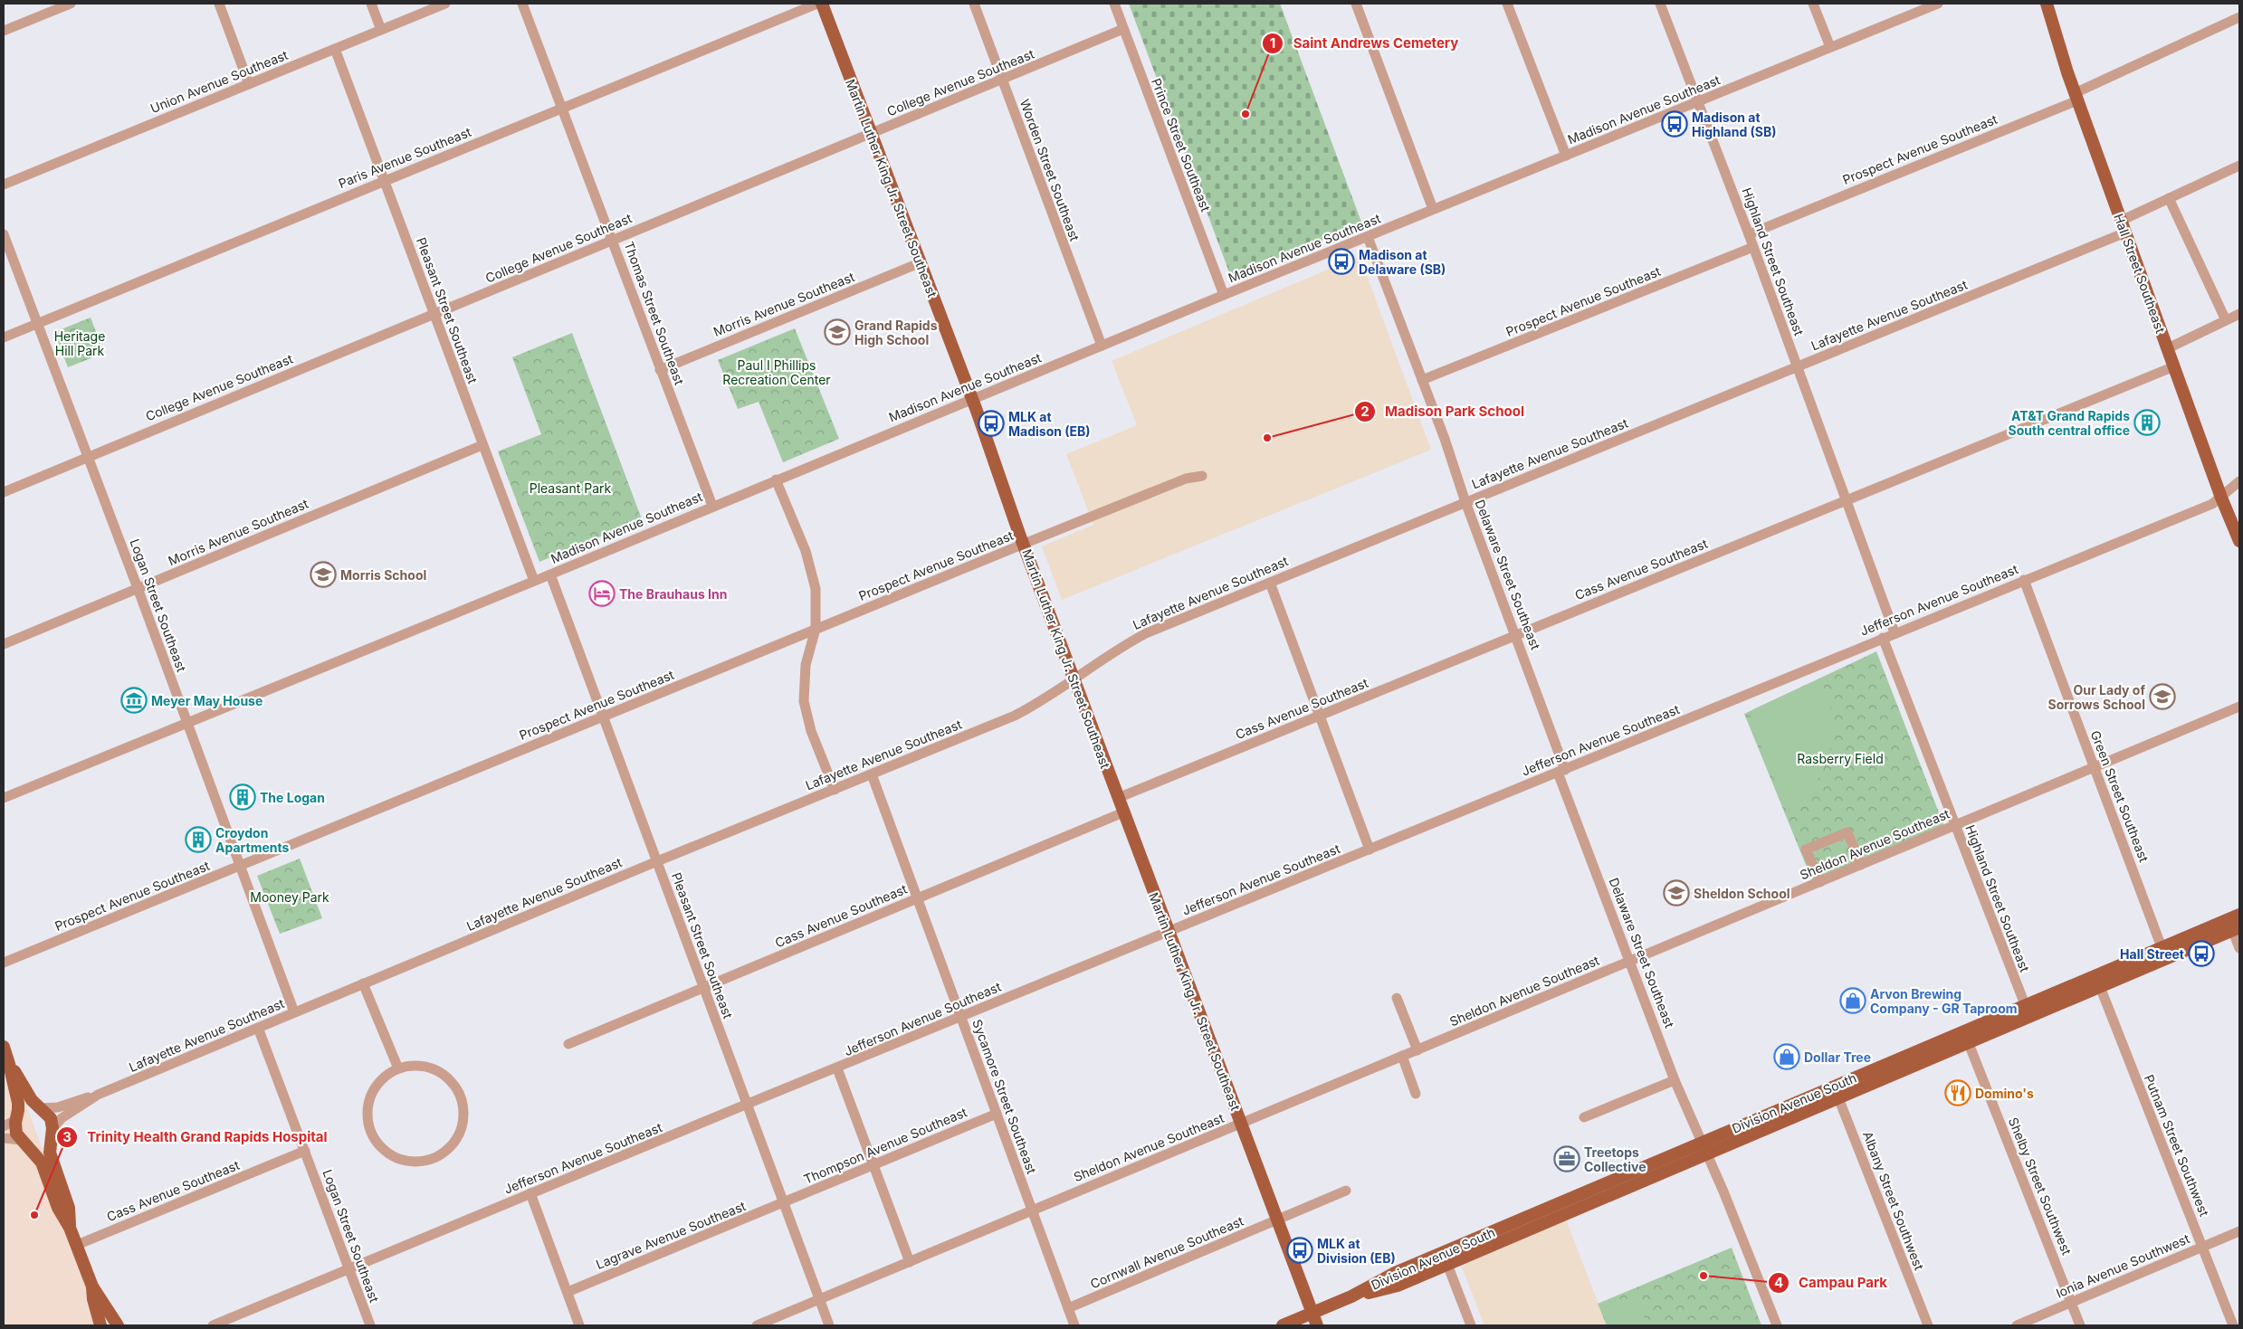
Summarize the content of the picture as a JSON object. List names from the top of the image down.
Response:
{
  "streets": {
    "main road": ["Martin Luther King Jr. Street Southeast", "Hall Street Southeast", "Division Avenue South"],
    "street": [
      "Union Avenue Southeast",
      "College Avenue Southeast",
      "Madison Avenue Southeast",
      "Prince Street Southeast",
      "Prospect Avenue Southeast",
      "Paris Avenue Southeast",
      "Worden Street Southeast",
      "Highland Street Southeast",
      "Morris Avenue Southeast",
      "Pleasant Street Southeast",
      "Thomas Street Southeast",
      "Lafayette Avenue Southeast",
      "Cass Avenue Southeast",
      "Delaware Street Southeast",
      "Jefferson Avenue Southeast",
      "Logan Street Southeast",
      "Green Street Southeast",
      "Sheldon Avenue Southeast",
      "Sycamore Street Southeast",
      "Thompson Avenue Southeast",
      "Putnam Street Southwest",
      "Shelby Street Southwest",
      "Albany Street Southwest",
      "Lagrave Avenue Southeast",
      "Cornwall Avenue Southeast",
      "Ionia Avenue Southwest"
    ]
  },
  "crossings": [
    ["Union Avenue Southeast", "Pleasant Street Southeast"],
    ["College Avenue Southeast", "Prince Street Southeast"],
    ["College Avenue Southeast", "Worden Street Southeast"],
    ["College Avenue Southeast", "Martin Luther King Jr. Street Southeast"],
    ["College Avenue Southeast", "Pleasant Street Southeast"],
    ["College Avenue Southeast", "Thomas Street Southeast"],
    ["College Avenue Southeast", "Logan Street Southeast"],
    ["Madison Avenue Southeast", "Prince Street Southeast"],
    ["Madison Avenue Southeast", "Worden Street Southeast"],
    ["Madison Avenue Southeast", "Martin Luther King Jr. Street Southeast"],
    ["Madison Avenue Southeast", "Highland Street Southeast"],
    ["Madison Avenue Southeast", "Pleasant Street Southeast"],
    ["Madison Avenue Southeast", "Thomas Street Southeast"],
    ["Madison Avenue Southeast", "Delaware Street Southeast"],
    ["Madison Avenue Southeast", "Logan Street Southeast"],
    ["Prospect Avenue Southeast", "Martin Luther King Jr. Street Southeast"],
    ["Prospect Avenue Southeast", "Highland Street Southeast"],
    ["Prospect Avenue Southeast", "Hall Street Southeast"],
    ["Prospect Avenue Southeast", "Pleasant Street Southeast"],
    ["Prospect Avenue Southeast", "Delaware Street Southeast"],
    ["Prospect Avenue Southeast", "Logan Street Southeast"],
    ["Paris Avenue Southeast", "Pleasant Street Southeast"],
    ["Paris Avenue Southeast", "Thomas Street Southeast"],
    ["Paris Avenue Southeast", "Logan Street Southeast"],
    ["Martin Luther King Jr. Street Southeast", "Morris Avenue Southeast"],
    ["Martin Luther King Jr. Street Southeast", "Lafayette Avenue Southeast"],
    ["Martin Luther King Jr. Street Southeast", "Cass Avenue Southeast"],
    ["Martin Luther King Jr. Street Southeast", "Jefferson Avenue Southeast"],
    ["Martin Luther King Jr. Street Southeast", "Sheldon Avenue Southeast"],
    ["Martin Luther King Jr. Street Southeast", "Division Avenue South"],
    ["Martin Luther King Jr. Street Southeast", "Cornwall Avenue Southeast"],
    ["Highland Street Southeast", "Lafayette Avenue Southeast"],
    ["Highland Street Southeast", "Cass Avenue Southeast"],
    ["Highland Street Southeast", "Jefferson Avenue Southeast"],
    ["Highland Street Southeast", "Sheldon Avenue Southeast"],
    ["Highland Street Southeast", "Division Avenue South"],
    ["Hall Street Southeast", "Lafayette Avenue Southeast"],
    ["Hall Street Southeast", "Cass Avenue Southeast"],
    ["Hall Street Southeast", "Jefferson Avenue Southeast"],
    ["Morris Avenue Southeast", "Pleasant Street Southeast"],
    ["Morris Avenue Southeast", "Thomas Street Southeast"],
    ["Morris Avenue Southeast", "Logan Street Southeast"],
    ["Pleasant Street Southeast", "Lafayette Avenue Southeast"],
    ["Pleasant Street Southeast", "Cass Avenue Southeast"],
    ["Pleasant Street Southeast", "Jefferson Avenue Southeast"],
    ["Pleasant Street Southeast", "Sheldon Avenue Southeast"],
    ["Pleasant Street Southeast", "Thompson Avenue Southeast"],
    ["Pleasant Street Southeast", "Lagrave Avenue Southeast"],
    ["Lafayette Avenue Southeast", "Delaware Street Southeast"],
    ["Lafayette Avenue Southeast", "Logan Street Southeast"],
    ["Lafayette Avenue Southeast", "Sycamore Street Southeast"],
    ["Cass Avenue Southeast", "Delaware Street Southeast"],
    ["Cass Avenue Southeast", "Logan Street Southeast"],
    ["Cass Avenue Southeast", "Sycamore Street Southeast"],
    ["Delaware Street Southeast", "Jefferson Avenue Southeast"],
    ["Delaware Street Southeast", "Sheldon Avenue Southeast"],
    ["Delaware Street Southeast", "Division Avenue South"],
    ["Jefferson Avenue Southeast", "Logan Street Southeast"],
    ["Jefferson Avenue Southeast", "Green Street Southeast"],
    ["Jefferson Avenue Southeast", "Sycamore Street Southeast"],
    ["Green Street Southeast", "Sheldon Avenue Southeast"],
    ["Green Street Southeast", "Division Avenue South"],
    ["Sheldon Avenue Southeast", "Sycamore Street Southeast"],
    ["Sycamore Street Southeast", "Thompson Avenue Southeast"],
    ["Sycamore Street Southeast", "Cornwall Avenue Southeast"],
    ["Division Avenue South", "Putnam Street Southwest"],
    ["Division Avenue South", "Shelby Street Southwest"],
    ["Division Avenue South", "Albany Street Southwest"],
    ["Thompson Avenue Southeast", "Lagrave Avenue Southeast"],
    ["Putnam Street Southwest", "Ionia Avenue Southwest"],
    ["Shelby Street Southwest", "Ionia Avenue Southwest"]
  ],
  "parks": [
    "Heritage Hill Park",
    "Paul I Phillips Recreation Center",
    "Pleasant Park",
    "Rasberry Field",
    "Mooney Park"
  ],
  "places": {
    "other": [
      "Saint Andrews Cemetery",
      "Madison Park School",
      "Trinity Health Grand Rapids Hospital",
      "Campau Park"
    ],
    "bus stop": [
      "Madison at Highland (SB)",
      "Madison at Delaware (SB)",
      "MLK at Madison (EB)",
      "Hall Street",
      "MLK at Division (EB)"
    ],
    "school or university": [
      "Grand Rapids High School",
      "Morris School",
      "Our Lady of Sorrows School",
      "Sheldon School"
    ],
    "building": ["AT&T Grand Rapids South central office", "The Logan", "Croydon Apartments"],
    "hotel": ["The Brauhaus Inn"],
    "museum": ["Meyer May House"],
    "shop": ["Arvon Brewing Company - GR Taproom", "Dollar Tree"],
    "restaurant": ["Domino's"],
    "office": ["Treetops Collective"]
  }
}
